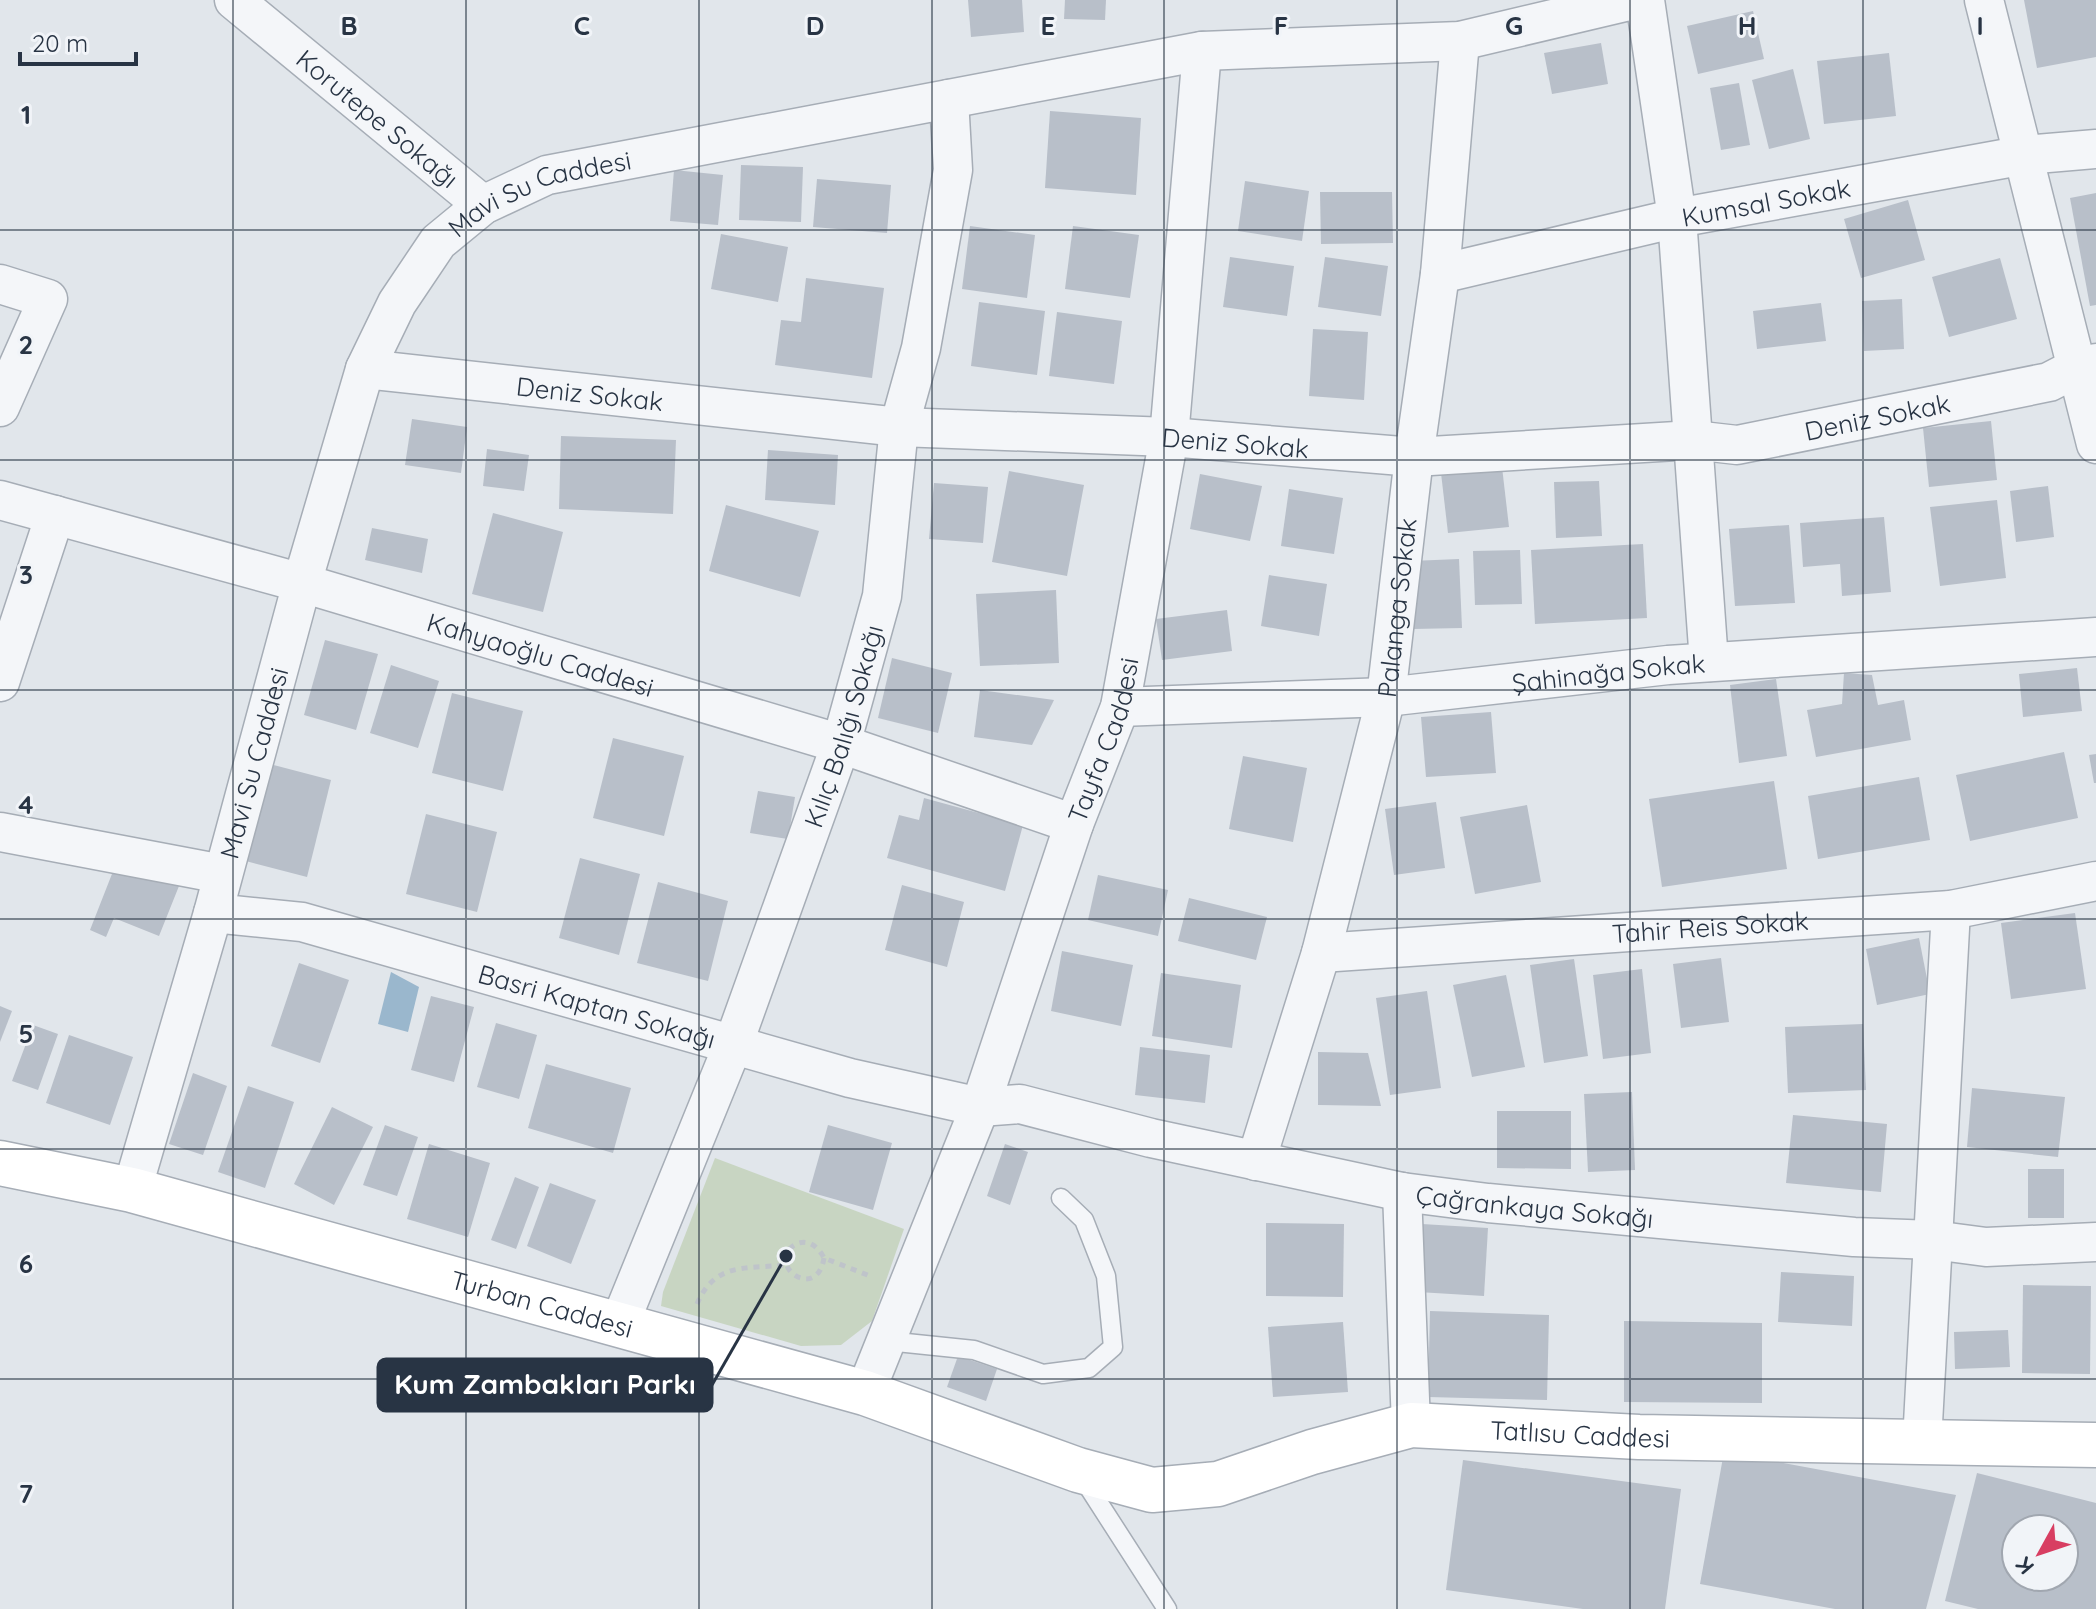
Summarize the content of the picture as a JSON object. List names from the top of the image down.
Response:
{
  "streets": {
    "main road": ["Turban Caddesi", "Tatlısu Caddesi"],
    "street": [
      "Korutepe Sokağı",
      "Mavi Su Caddesi",
      "Kumsal Sokak",
      "Deniz Sokak",
      "Palanga Sokak",
      "Kahyaoğlu Caddesi",
      "Şahinağa Sokak",
      "Kılıç Balığı Sokağı",
      "Tayfa Caddesi",
      "Tahir Reis Sokak",
      "Basri Kaptan Sokağı",
      "Çağrankaya Sokağı"
    ]
  },
  "crossings": [
    ["Korutepe Sokağı", "Mavi Su Caddesi"],
    ["Mavi Su Caddesi", "Deniz Sokak"],
    ["Mavi Su Caddesi", "Palanga Sokak"],
    ["Mavi Su Caddesi", "Kahyaoğlu Caddesi"],
    ["Mavi Su Caddesi", "Kılıç Balığı Sokağı"],
    ["Mavi Su Caddesi", "Tayfa Caddesi"],
    ["Mavi Su Caddesi", "Basri Kaptan Sokağı"],
    ["Mavi Su Caddesi", "Turban Caddesi"],
    ["Kumsal Sokak", "Palanga Sokak"],
    ["Deniz Sokak", "Palanga Sokak"],
    ["Deniz Sokak", "Kılıç Balığı Sokağı"],
    ["Deniz Sokak", "Tayfa Caddesi"],
    ["Palanga Sokak", "Şahinağa Sokak"],
    ["Palanga Sokak", "Tahir Reis Sokak"],
    ["Palanga Sokak", "Çağrankaya Sokağı"],
    ["Kahyaoğlu Caddesi", "Kılıç Balığı Sokağı"],
    ["Kahyaoğlu Caddesi", "Tayfa Caddesi"],
    ["Şahinağa Sokak", "Tayfa Caddesi"],
    ["Kılıç Balığı Sokağı", "Basri Kaptan Sokağı"],
    ["Kılıç Balığı Sokağı", "Turban Caddesi"],
    ["Tayfa Caddesi", "Basri Kaptan Sokağı"],
    ["Tayfa Caddesi", "Çağrankaya Sokağı"],
    ["Tayfa Caddesi", "Turban Caddesi"],
    ["Basri Kaptan Sokağı", "Çağrankaya Sokağı"],
    ["Turban Caddesi", "Tatlısu Caddesi"]
  ],
  "places": ["Kum Zambakları Parkı"],
  "scale_bar": "20 m",
  "north": "bottom left",
  "grid": {
    "columns": [
      "B",
      "C",
      "D",
      "E",
      "F",
      "G",
      "H",
      "I"
    ],
    "rows": [
      "1",
      "2",
      "3",
      "4",
      "5",
      "6",
      "7"
    ]
  }
}
